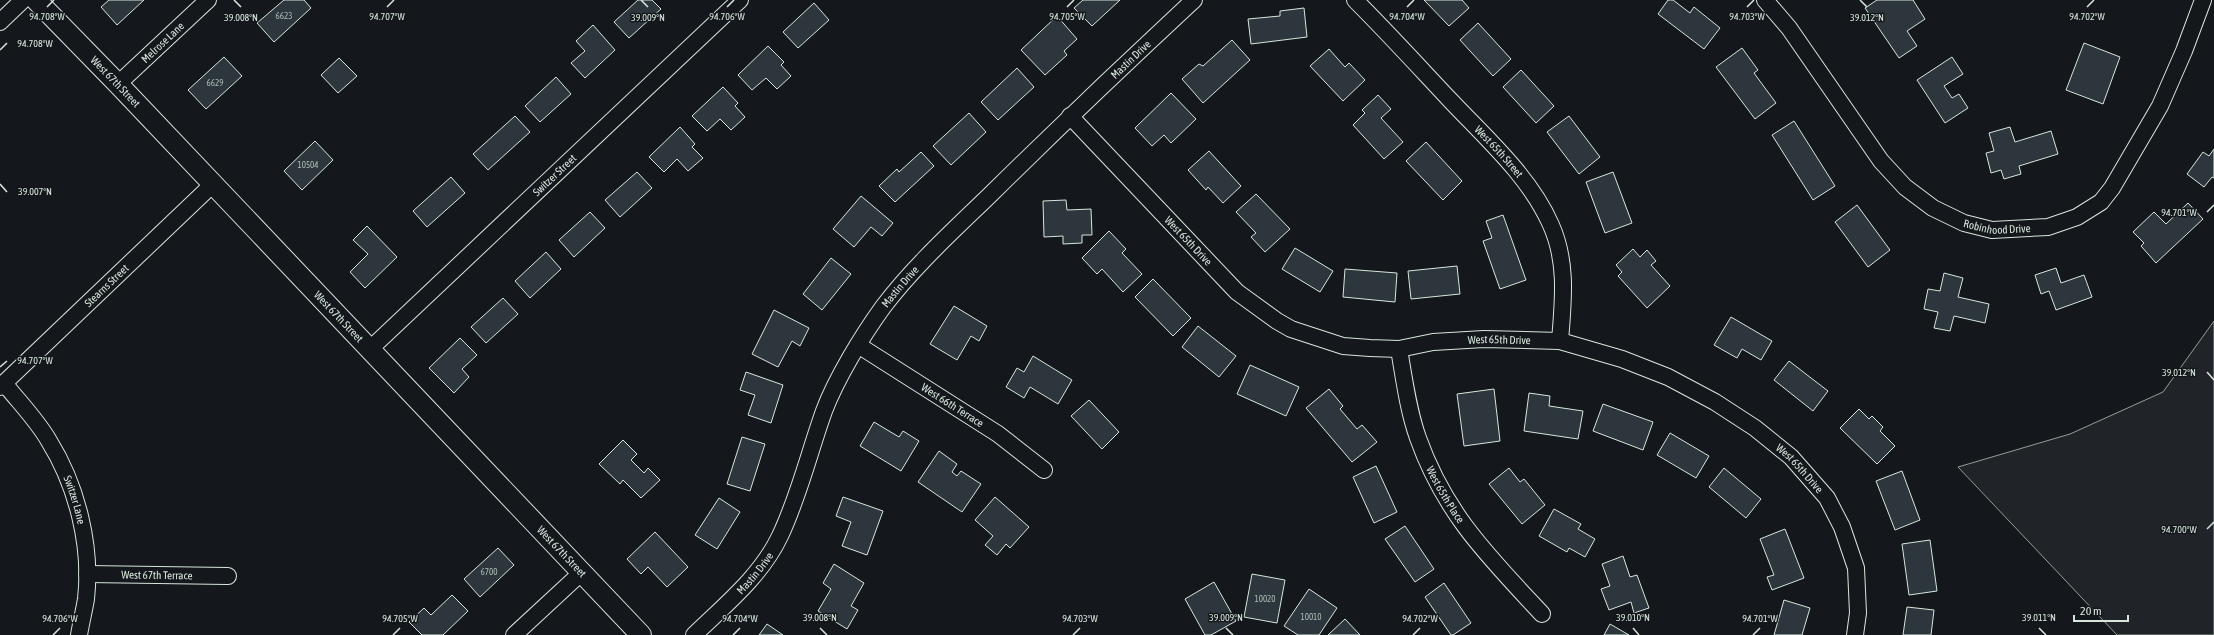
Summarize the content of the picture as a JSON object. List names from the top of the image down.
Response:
{
  "streets": {
    "street": [
      "Melrose Lane",
      "Mastin Drive",
      "West 67th Street",
      "West 65th Street",
      "Switzer Street",
      "Robinhood Drive",
      "West 65th Drive",
      "Stearns Street",
      "West 66th Terrace",
      "West 65th Place",
      "Switzer Lane",
      "West 67th Terrace"
    ]
  },
  "crossings": [
    ["Melrose Lane", "West 67th Street"],
    ["Mastin Drive", "West 65th Drive"],
    ["Mastin Drive", "West 66th Terrace"],
    ["West 67th Street", "Switzer Street"],
    ["West 67th Street", "Stearns Street"],
    ["West 65th Street", "West 65th Drive"],
    ["West 65th Drive", "West 65th Place"],
    ["Stearns Street", "Switzer Lane"],
    ["Switzer Lane", "West 67th Terrace"]
  ],
  "house_numbers": [
    "6623",
    "6629",
    "10504",
    "6700",
    "10020",
    "10010"
  ],
  "scale_bar": "20 m",
  "coordinates": [
    "94.708°W",
    "94.707°W",
    "94.706°W",
    "94.705°W",
    "94.704°W",
    "94.703°W",
    "94.702°W",
    "39.008°N",
    "39.012°N",
    "39.009°N",
    "39.007°N",
    "94.701°W",
    "94.700°W",
    "39.010°N",
    "39.011°N"
  ]
}
